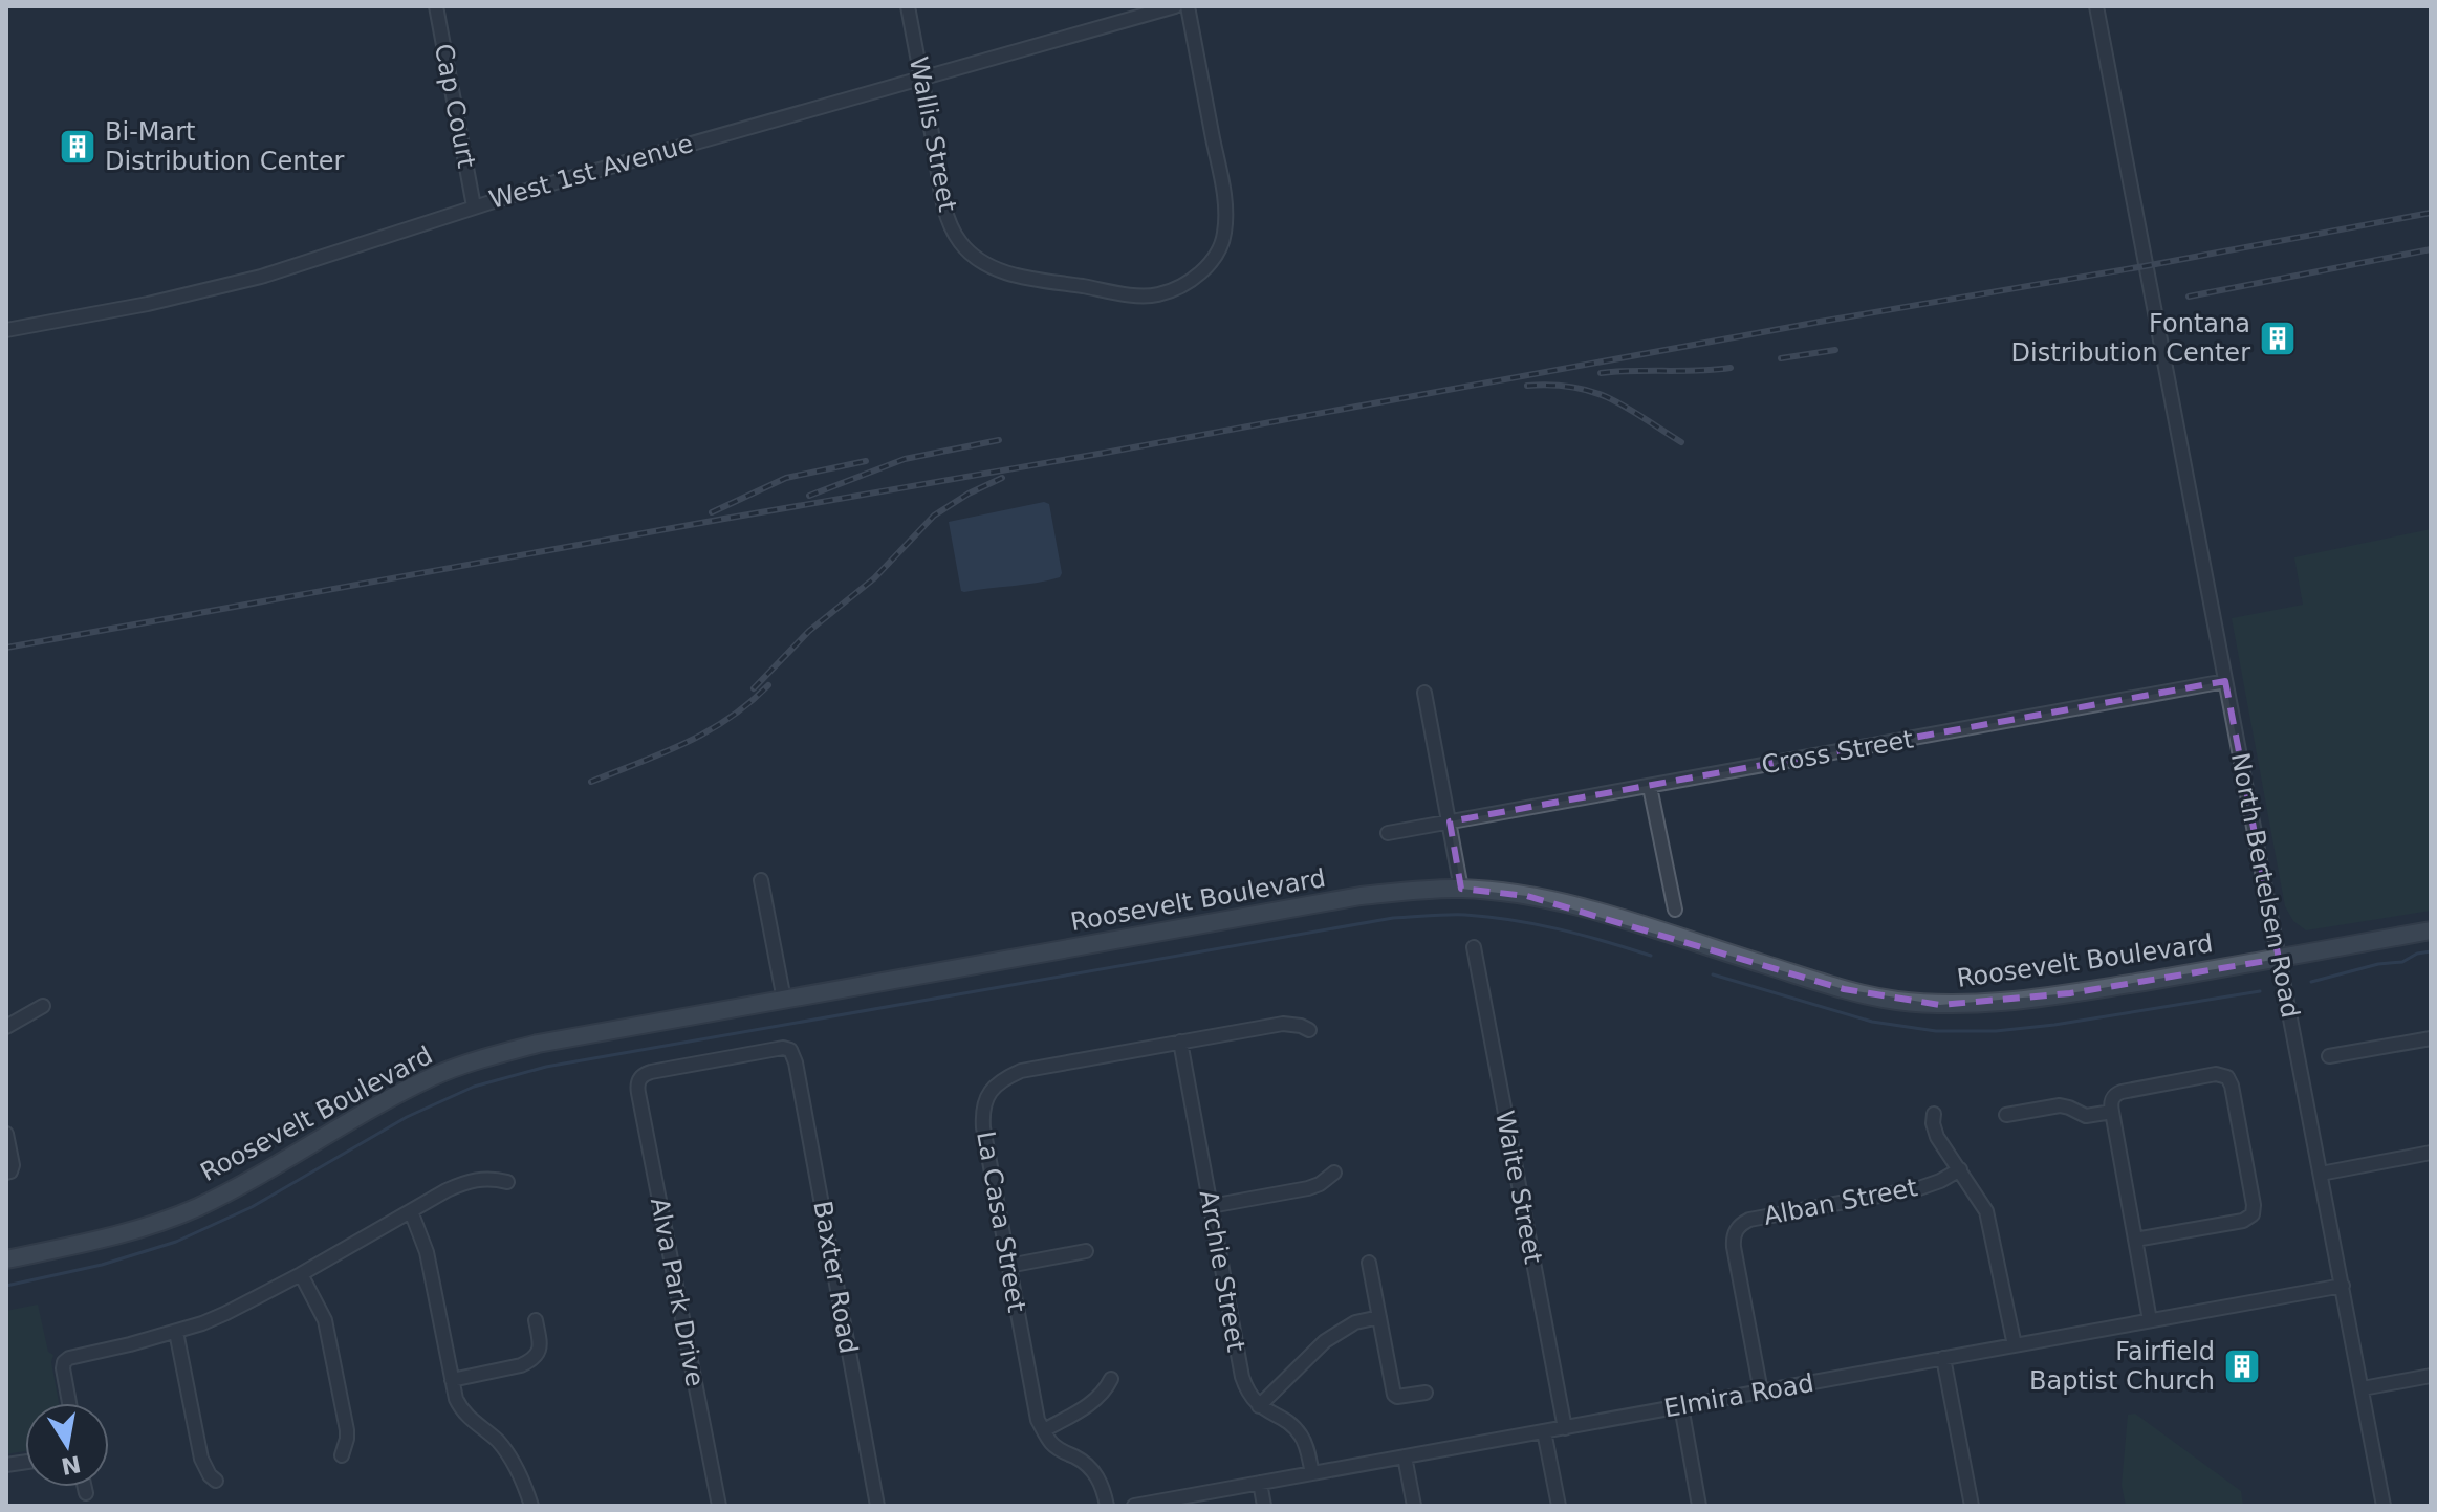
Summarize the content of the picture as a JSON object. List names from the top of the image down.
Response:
{
  "streets": {
    "main road": ["Roosevelt Boulevard"],
    "street": [
      "Cap Court",
      "Wallis Street",
      "West 1st Avenue",
      "Cross Street",
      "North Bertelsen Road",
      "Waite Street",
      "Alban Street",
      "La Casa Street",
      "Archie Street",
      "Baxter Road",
      "Alva Park Drive",
      "Elmira Road"
    ]
  },
  "crossings": [
    ["Cap Court", "West 1st Avenue"],
    ["Wallis Street", "West 1st Avenue"],
    ["Cross Street", "North Bertelsen Road"],
    ["North Bertelsen Road", "Roosevelt Boulevard"],
    ["North Bertelsen Road", "Elmira Road"],
    ["Waite Street", "Elmira Road"],
    ["Alban Street", "Elmira Road"],
    ["La Casa Street", "Archie Street"],
    ["Baxter Road", "Alva Park Drive"]
  ],
  "places": {
    "building": ["Bi-Mart Distribution Center", "Fontana Distribution Center", "Fairfield Baptist Church"]
  },
  "north": "bottom"
}
